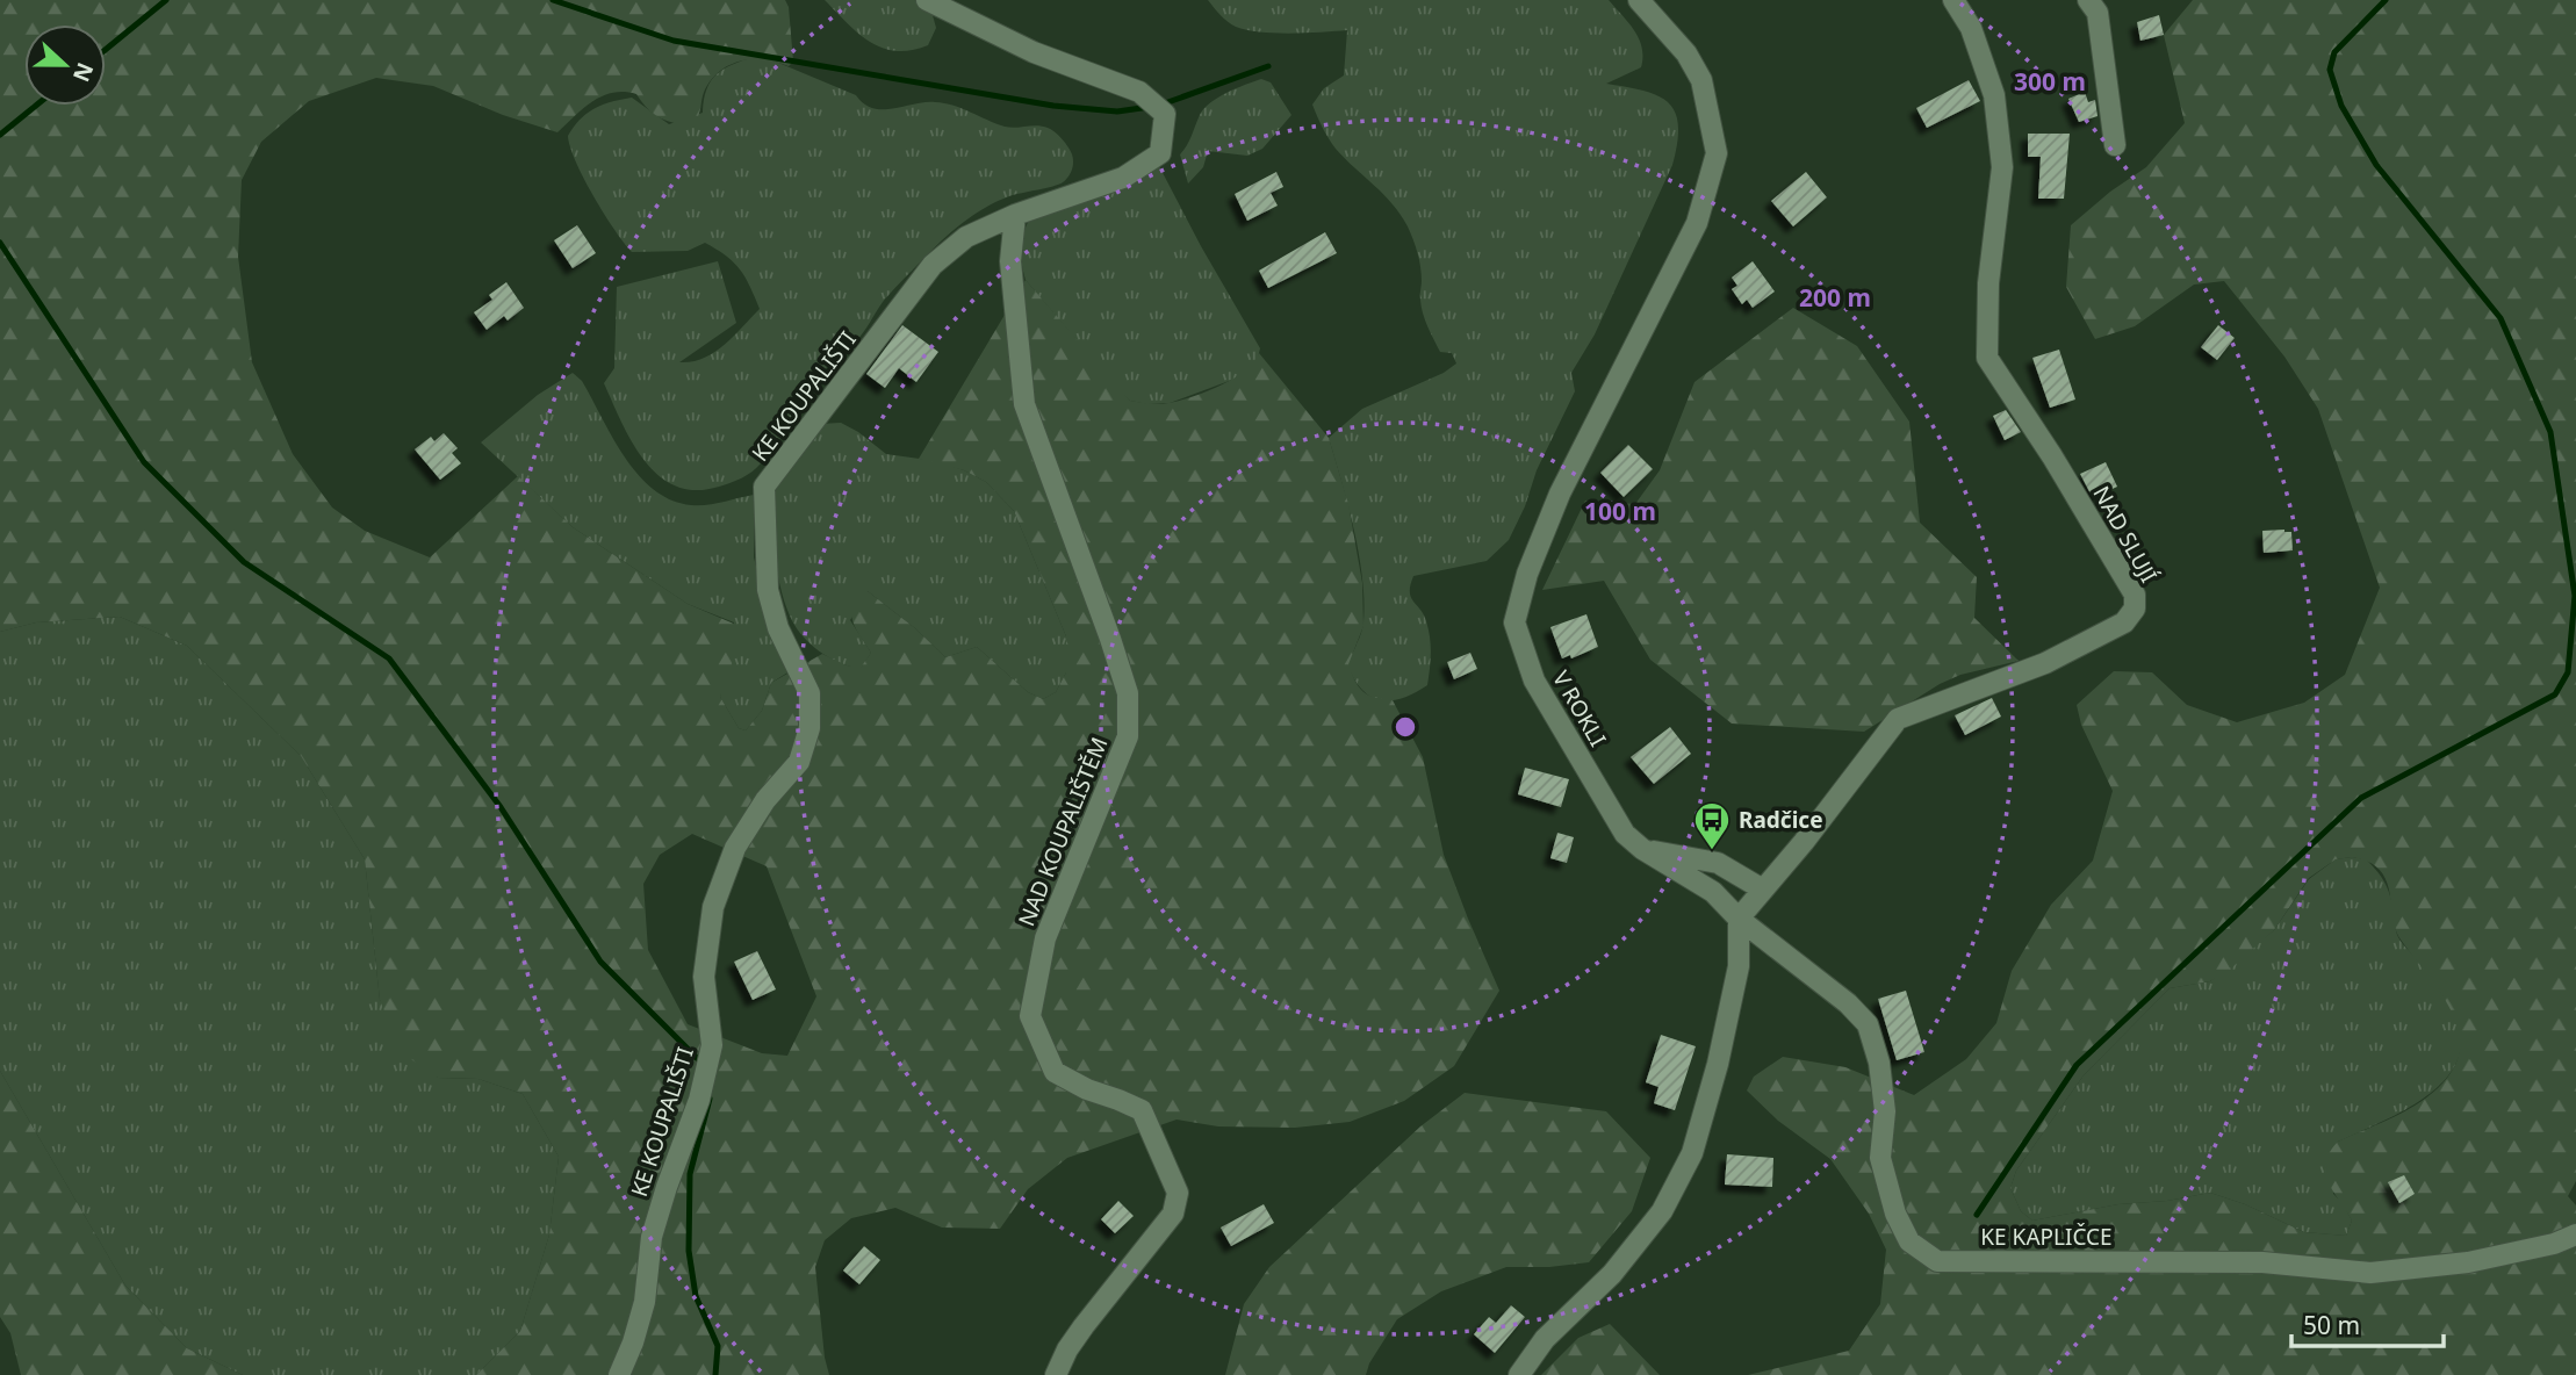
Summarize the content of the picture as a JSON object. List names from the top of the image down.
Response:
{
  "streets": {
    "street": [
      "KE KOUPALIŠTI",
      "NAD SLUJÍ",
      "V ROKLI",
      "NAD KOUPALIŠTĚM",
      "KE KAPLIČCE"
    ]
  },
  "crossings": [
    ["KE KOUPALIŠTI", "NAD KOUPALIŠTĚM"],
    ["NAD SLUJÍ", "V ROKLI"],
    ["NAD SLUJÍ", "KE KAPLIČCE"],
    ["V ROKLI", "KE KAPLIČCE"]
  ],
  "places": {
    "bus stop": ["Radčice"]
  },
  "scale_bar": "50 m",
  "north": "right",
  "rings": ["300 m", "200 m", "100 m"]
}
